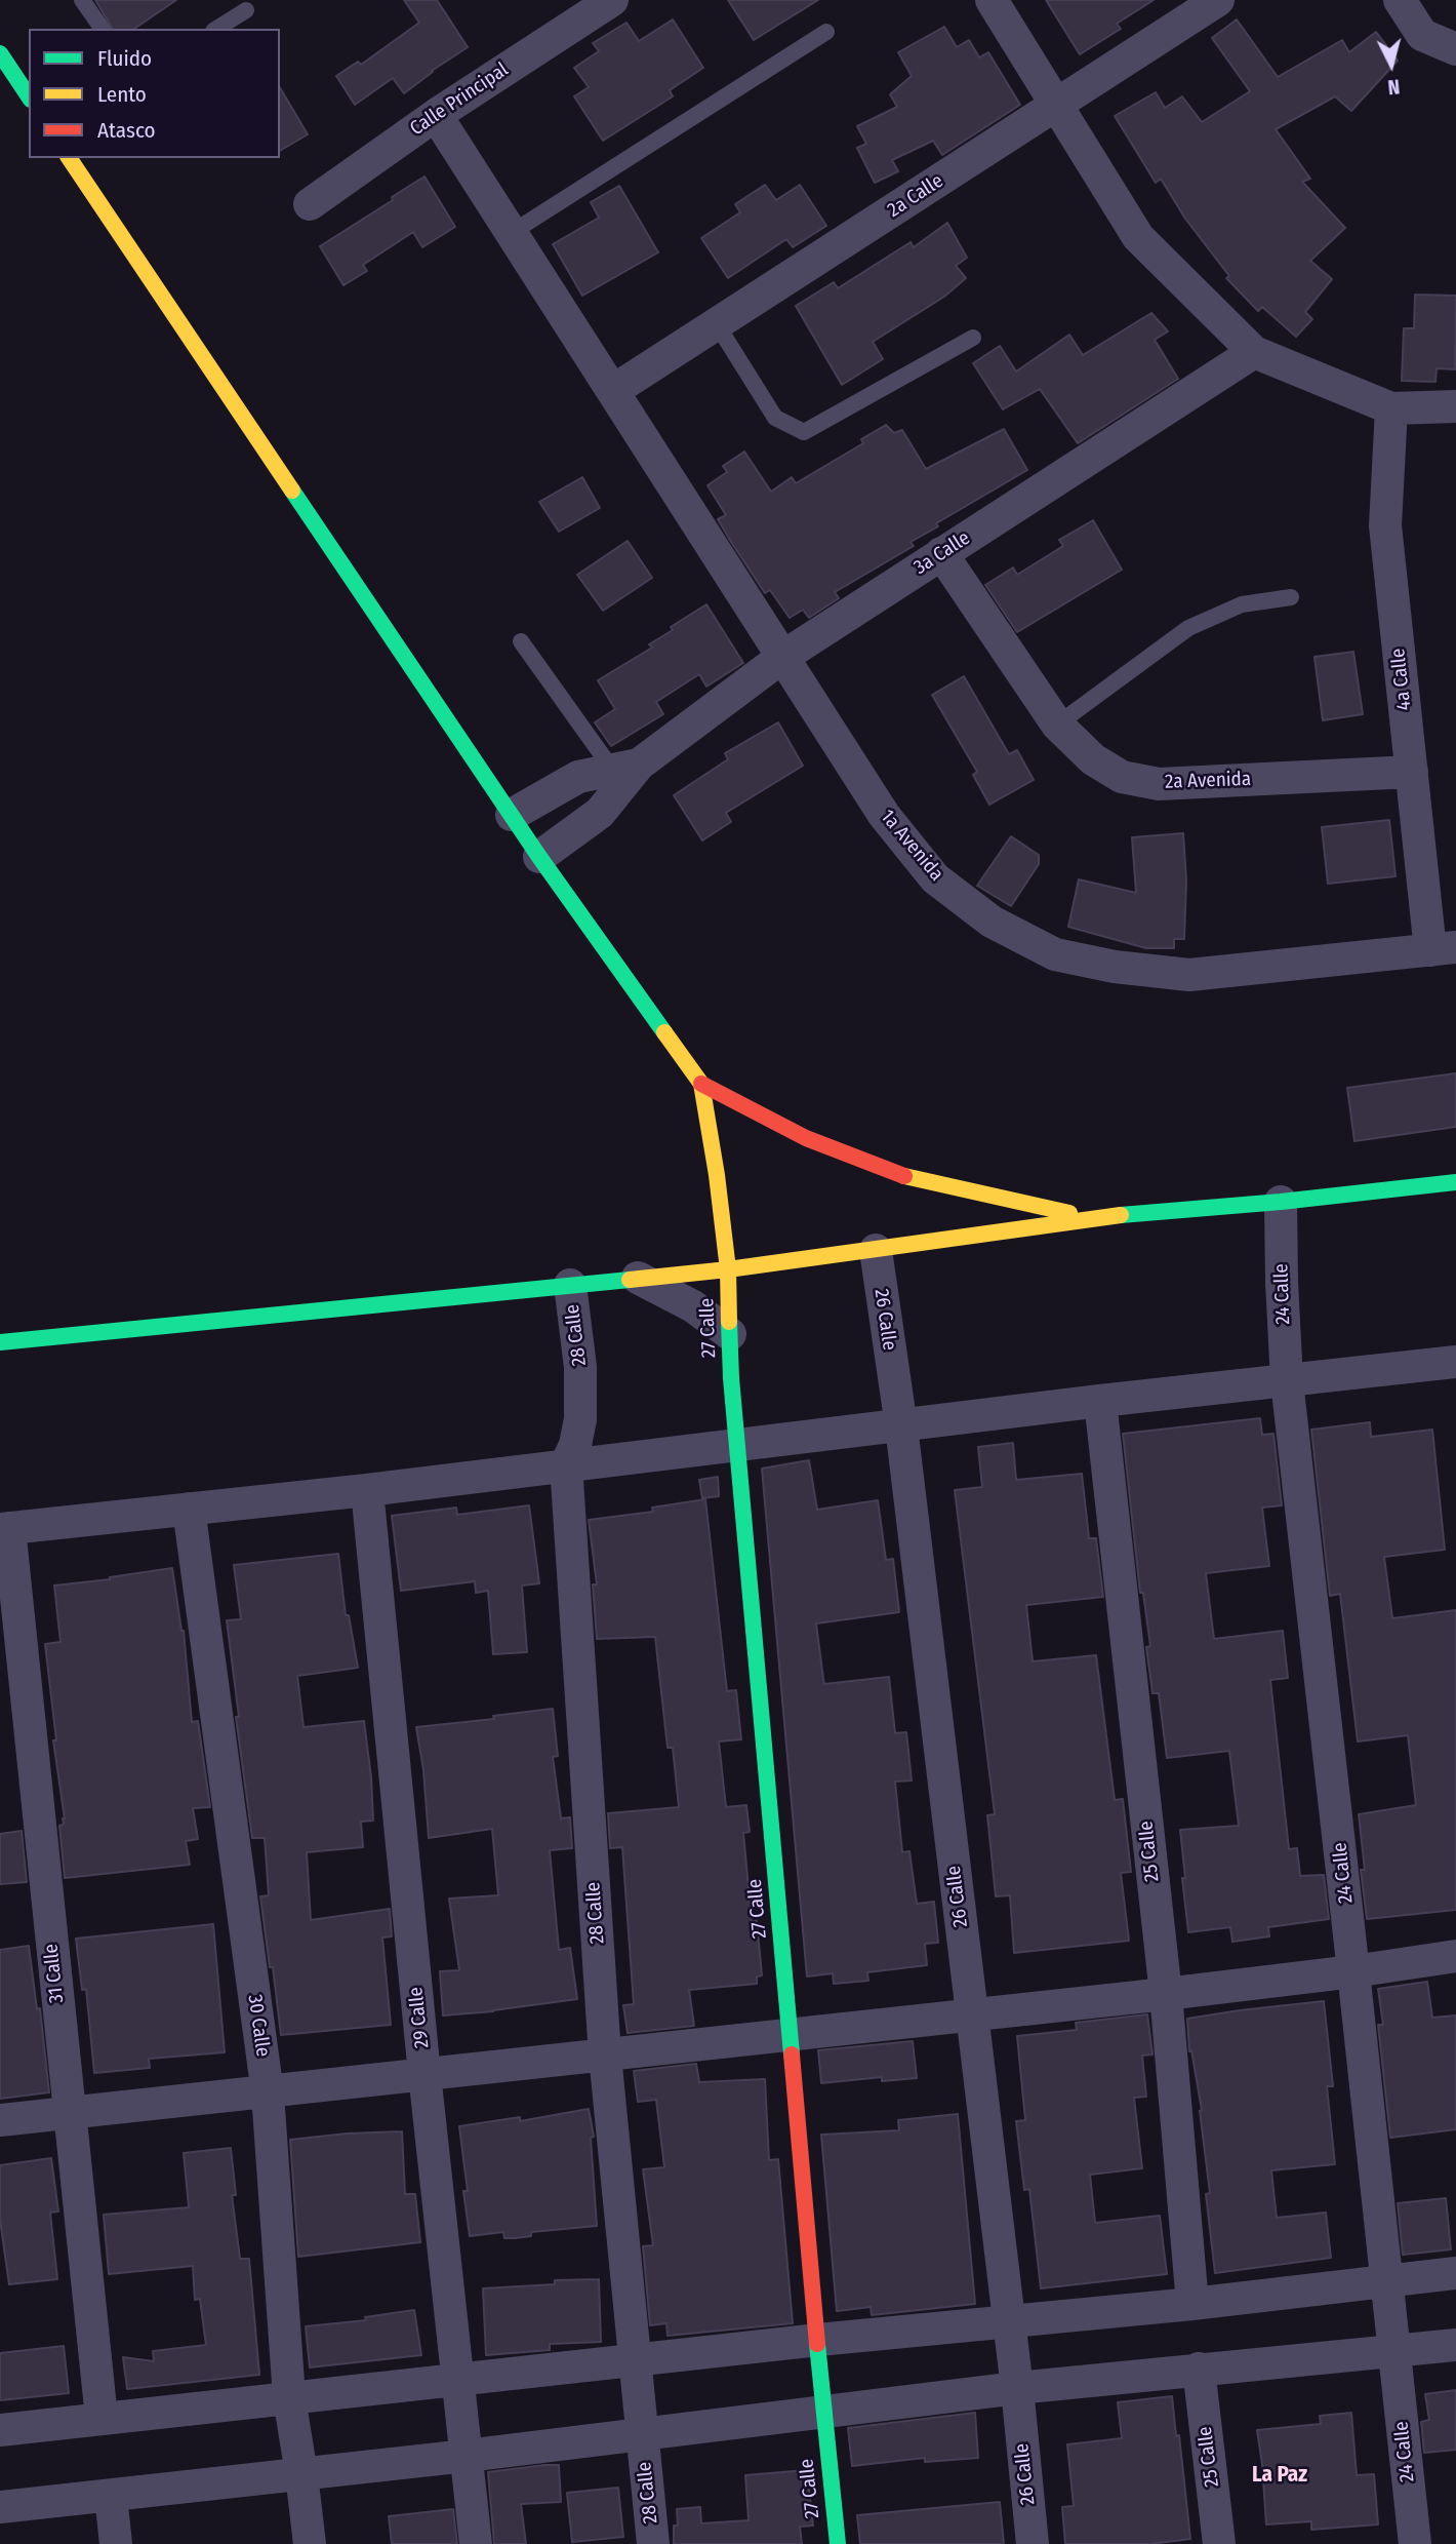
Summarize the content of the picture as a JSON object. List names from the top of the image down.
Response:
{
  "streets": {
    "street": [
      "Calle Principal",
      "2a Calle",
      "3a Calle",
      "4a Calle",
      "2a Avenida",
      "1a Avenida",
      "24 Calle",
      "26 Calle",
      "27 Calle",
      "28 Calle",
      "25 Calle",
      "31 Calle",
      "29 Calle",
      "30 Calle"
    ]
  },
  "crossings": [
    ["Calle Principal", "1a Avenida"],
    ["2a Calle", "1a Avenida"],
    ["3a Calle", "2a Avenida"],
    ["3a Calle", "1a Avenida"],
    ["4a Calle", "2a Avenida"],
    ["4a Calle", "1a Avenida"]
  ],
  "districts": ["La Paz"],
  "legend": ["Fluido", "Lento", "Atasco"],
  "north": "bottom"
}
